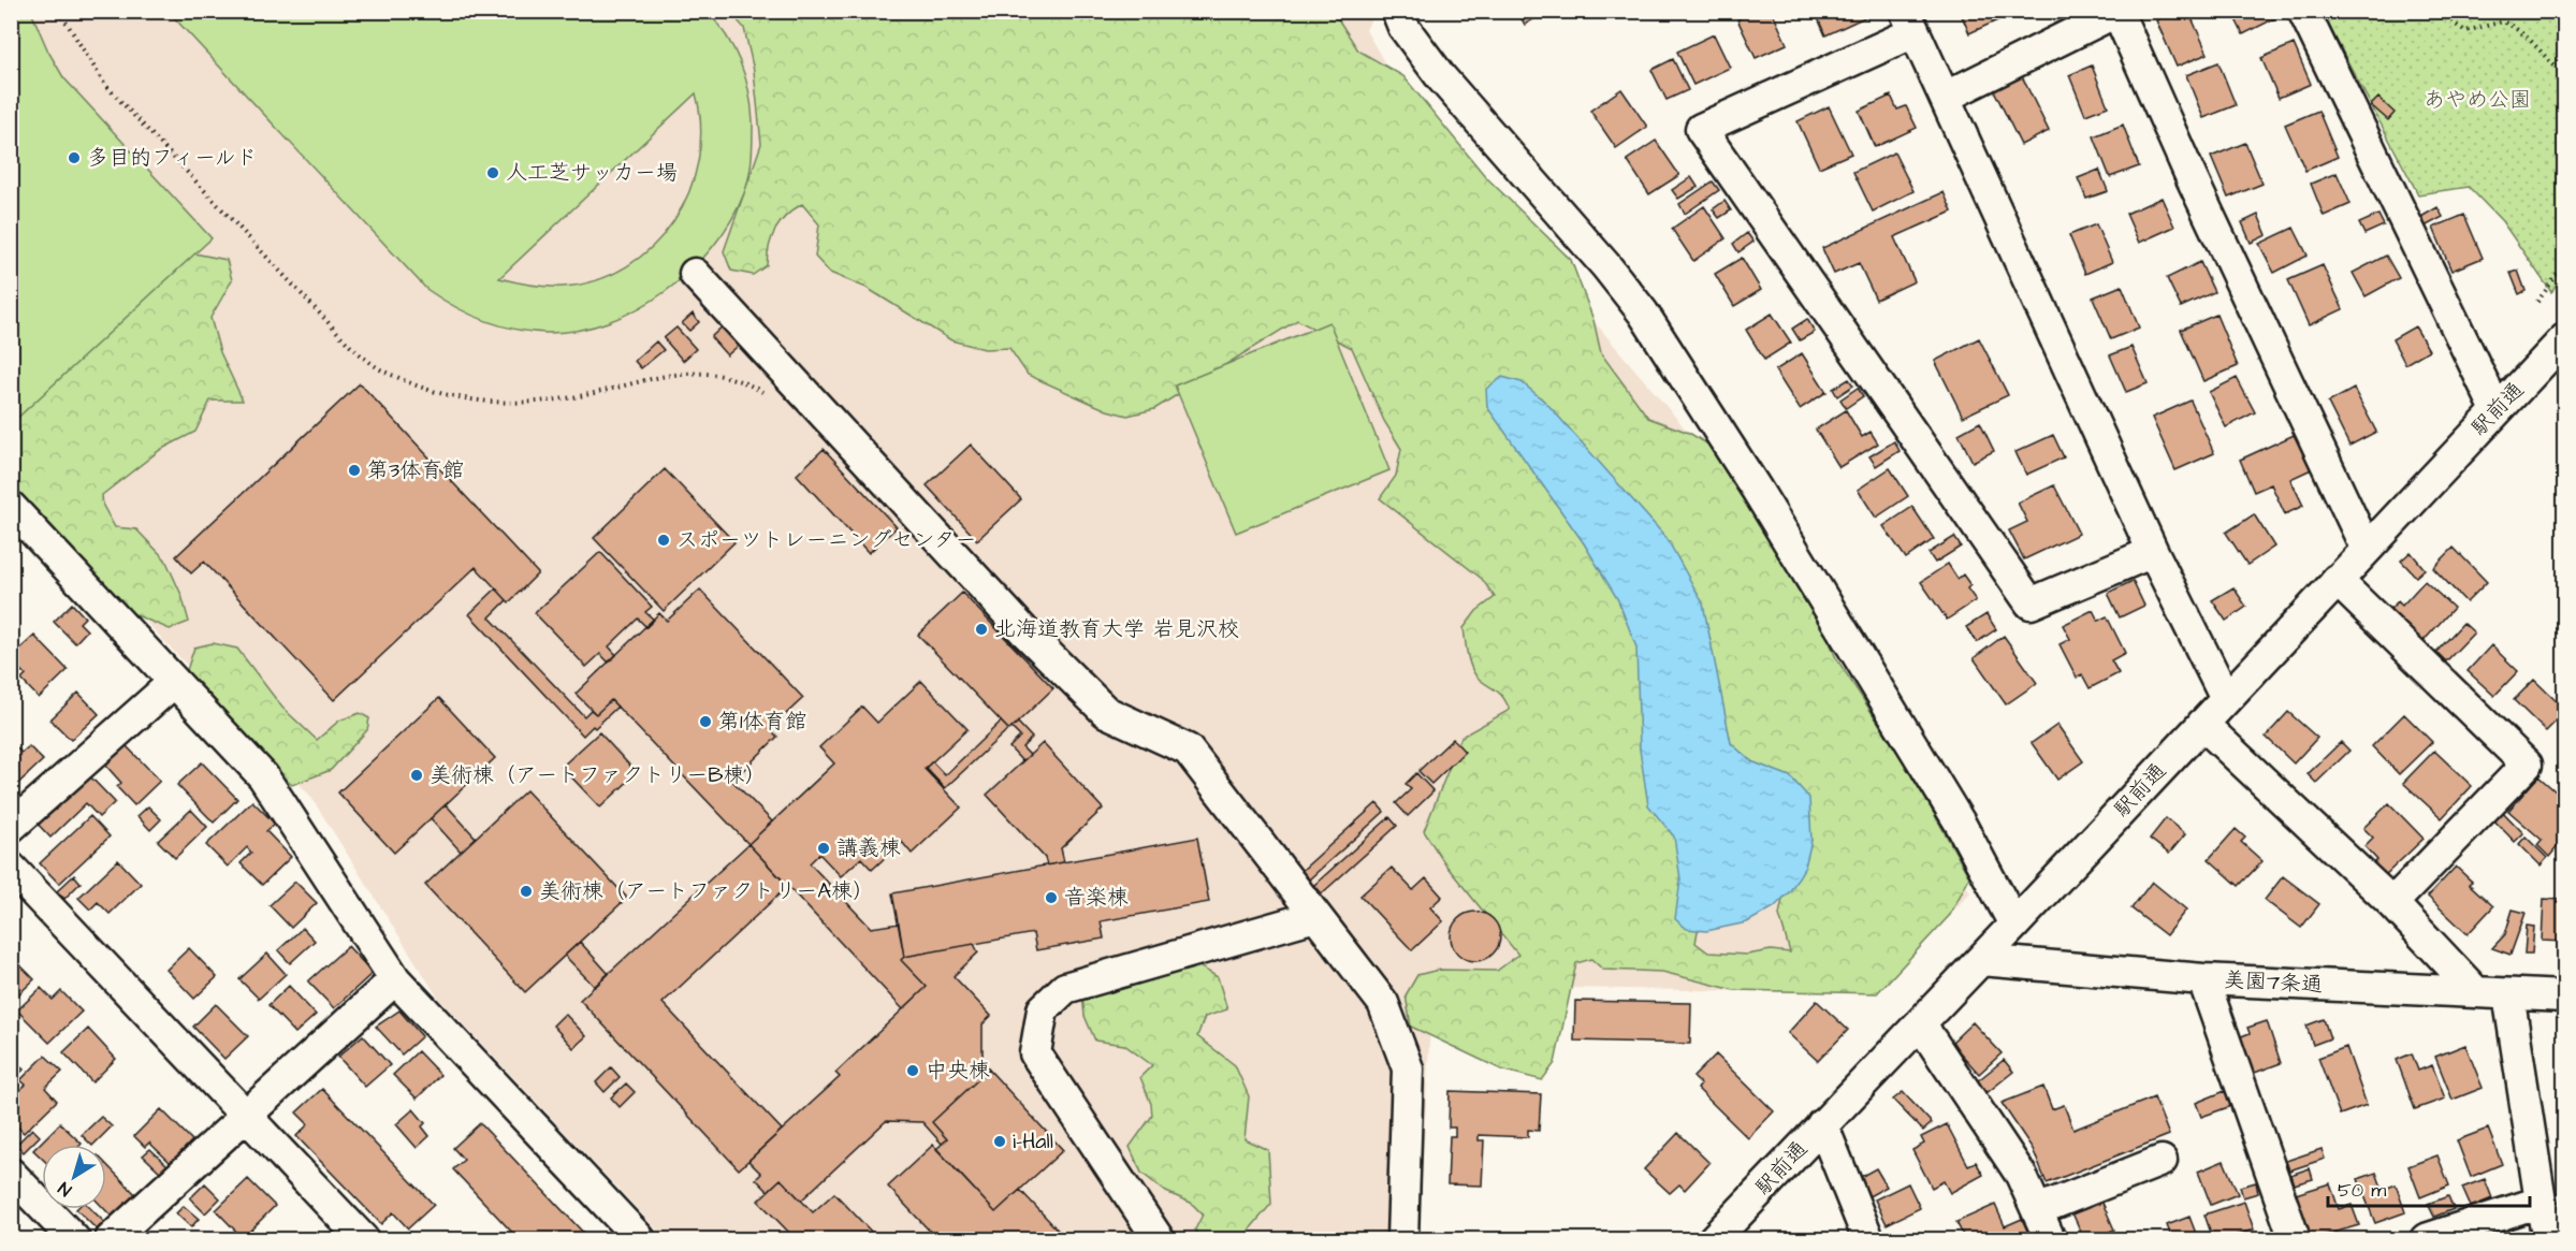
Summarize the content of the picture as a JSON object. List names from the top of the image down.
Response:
{
  "streets": {
    "street": ["駅前通", "美園7条通"]
  },
  "crossings": [
    ["駅前通", "美園7条通"]
  ],
  "parks": ["あやめ公園"],
  "places": [
    "多目的フィールド",
    "人工芝サッカー場",
    "第3体育館",
    "スポーツトレーニングセンター",
    "北海道教育大学 岩見沢校",
    "第1体育館",
    "美術棟（アートファクトリーB棟）",
    "講義棟",
    "美術棟（アートファクトリーA棟）",
    "音楽棟",
    "中央棟",
    "i-Hall"
  ],
  "scale_bar": "50 m",
  "north": "bottom left"
}
